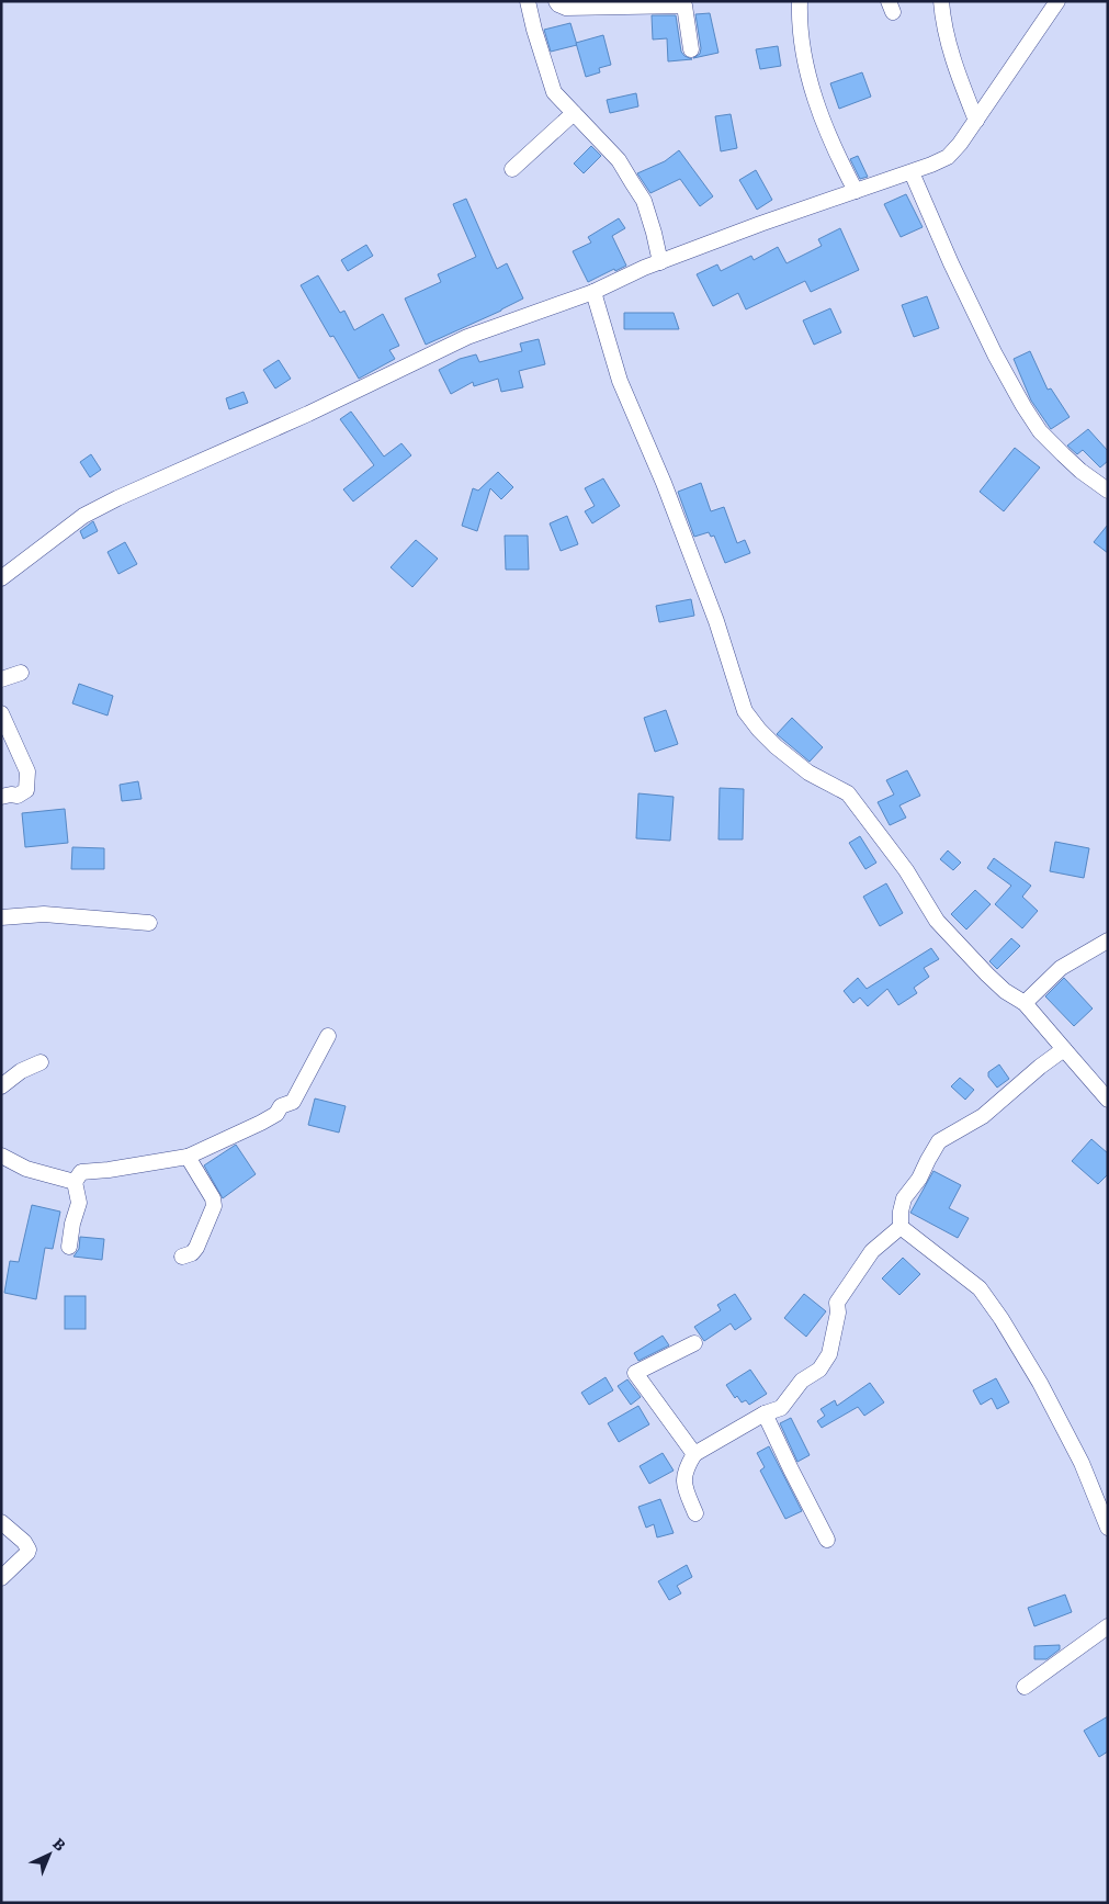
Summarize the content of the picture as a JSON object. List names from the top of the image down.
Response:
{
  "north": "top right"
}
